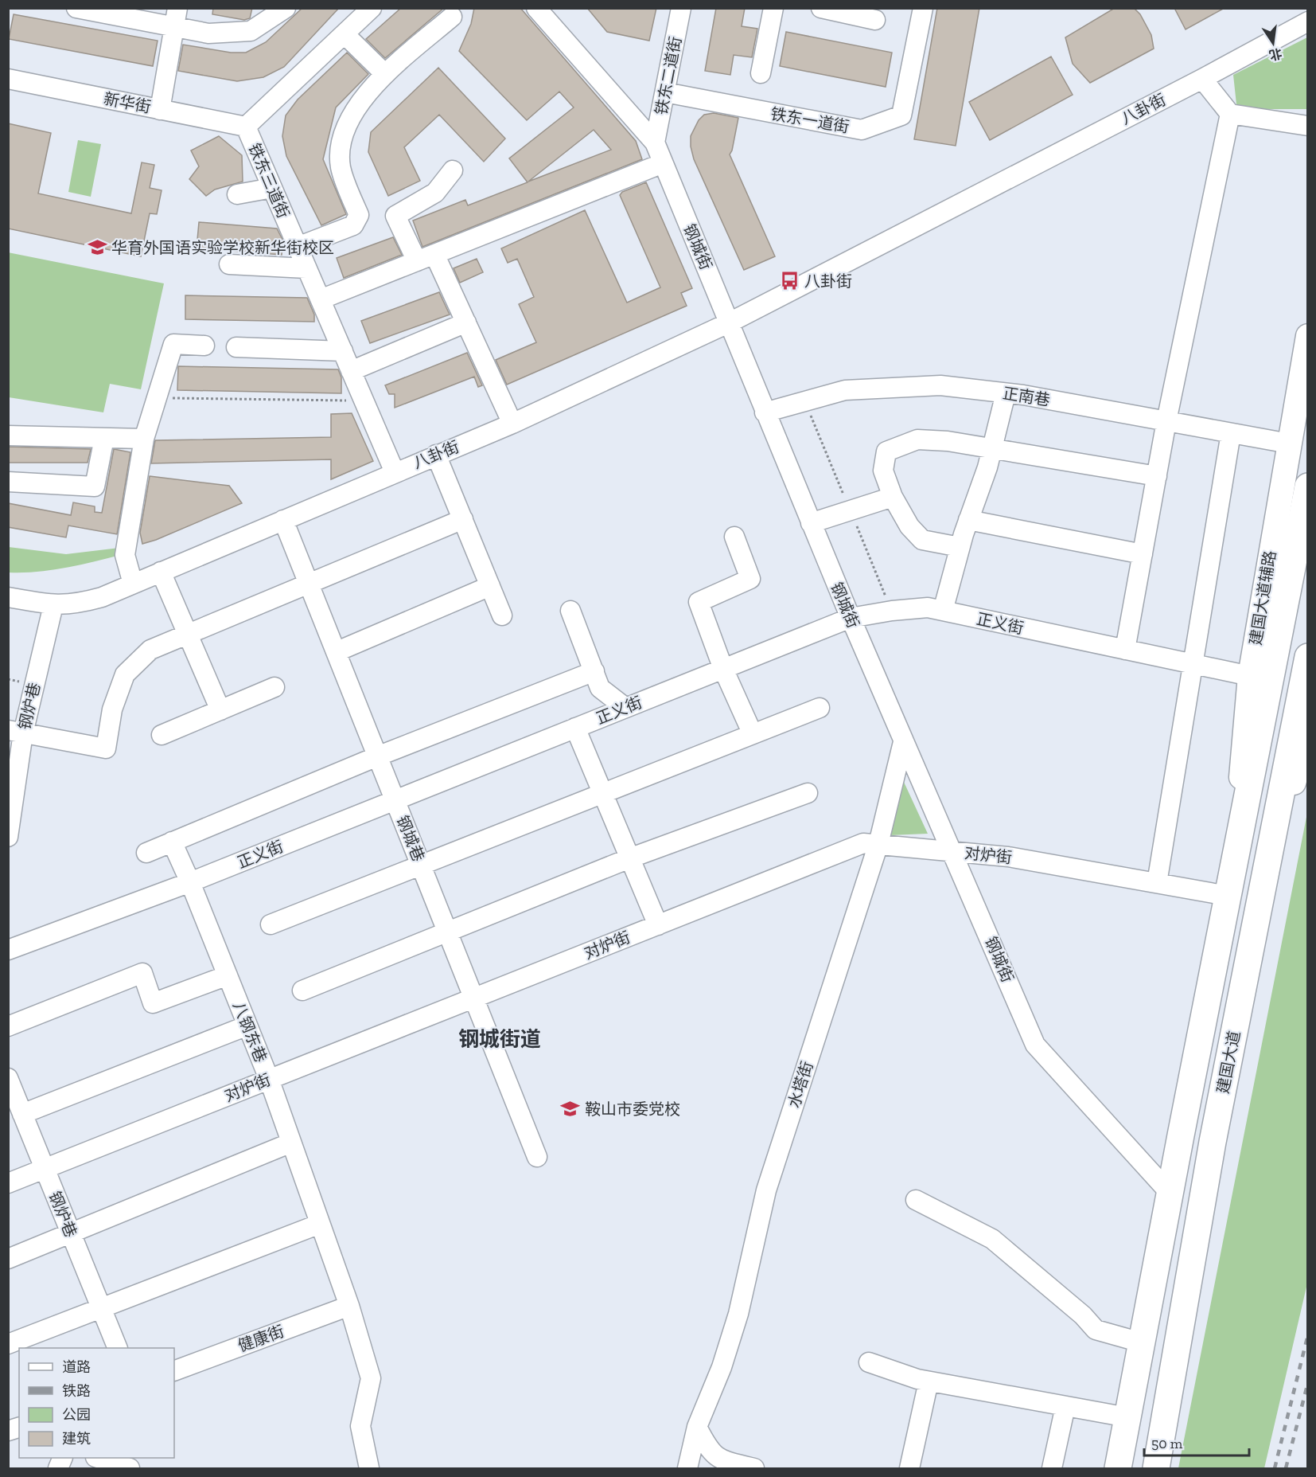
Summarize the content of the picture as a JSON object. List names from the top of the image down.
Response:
{
  "streets": {
    "highway": ["建国大道"],
    "main road": ["建国大道辅路"],
    "street": [
      "铁东二道街",
      "新华街",
      "八卦街",
      "铁东一道街",
      "铁东三道街",
      "钢城街",
      "正南巷",
      "正义街",
      "钢炉巷",
      "钢城巷",
      "对炉街",
      "八钢东巷",
      "水塔街",
      "健康街"
    ]
  },
  "crossings": [
    ["铁东二道街", "铁东一道街"],
    ["铁东二道街", "钢城街"],
    ["新华街", "铁东三道街"],
    ["八卦街", "铁东三道街"],
    ["八卦街", "钢城街"],
    ["八卦街", "钢炉巷"],
    ["八卦街", "钢城巷"],
    ["钢城街", "正南巷"],
    ["钢城街", "正义街"],
    ["钢城街", "对炉街"],
    ["钢城街", "水塔街"],
    ["正南巷", "建国大道辅路"],
    ["建国大道辅路", "正义街"],
    ["正义街", "钢城巷"],
    ["正义街", "八钢东巷"],
    ["钢炉巷", "对炉街"],
    ["钢城巷", "对炉街"],
    ["对炉街", "八钢东巷"],
    ["对炉街", "水塔街"],
    ["八钢东巷", "健康街"]
  ],
  "districts": ["钢城街道"],
  "places": {
    "school or university": ["华育外国语实验学校新华街校区", "鞍山市委党校"],
    "bus stop": ["八卦街"]
  },
  "legend": [
    "道路",
    "铁路",
    "公园",
    "建筑"
  ],
  "scale_bar": "50 m",
  "north": "bottom"
}
